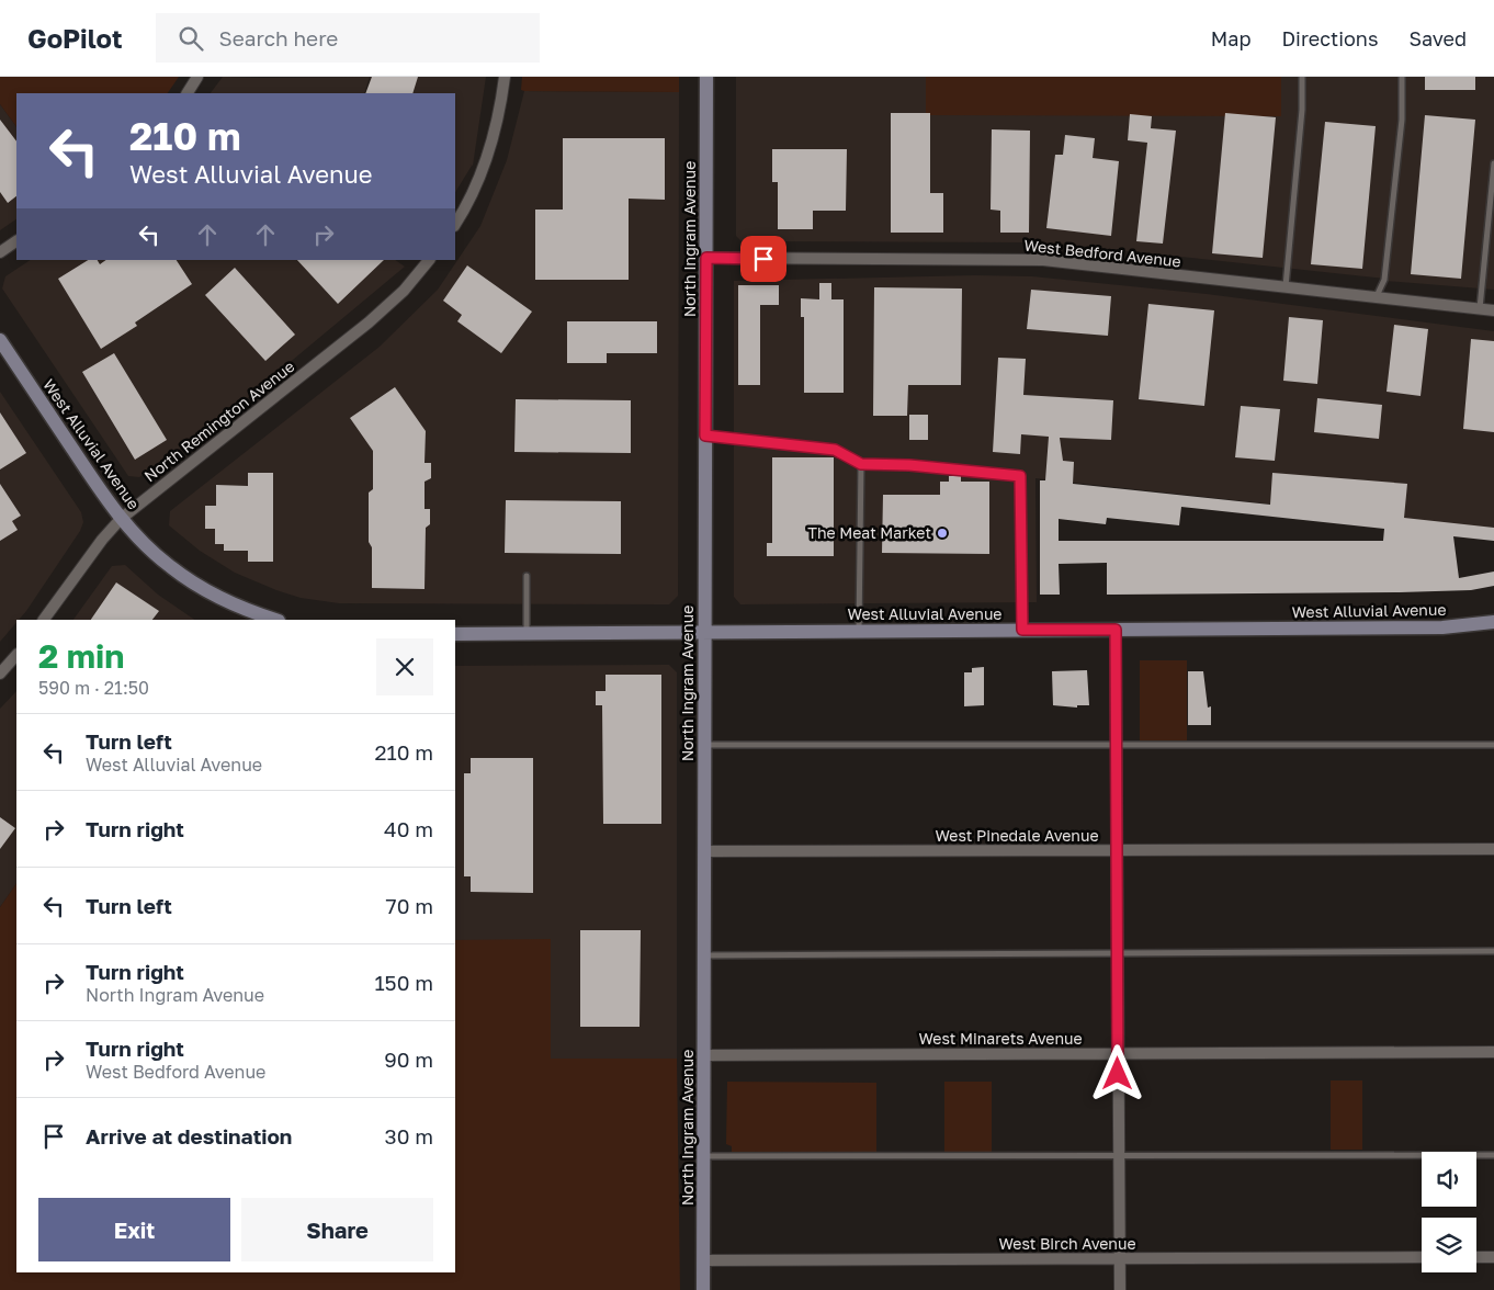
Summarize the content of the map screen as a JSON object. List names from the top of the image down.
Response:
{
  "streets": {
    "street": [
      "North Ingram Avenue",
      "West Bedford Avenue",
      "North Remington Avenue",
      "West Alluvial Avenue",
      "West Pinedale Avenue",
      "West Minarets Avenue",
      "West Birch Avenue"
    ]
  },
  "crossings": [
    ["North Ingram Avenue", "West Bedford Avenue"],
    ["North Ingram Avenue", "West Alluvial Avenue"],
    ["North Ingram Avenue", "West Pinedale Avenue"],
    ["North Ingram Avenue", "West Minarets Avenue"],
    ["North Ingram Avenue", "West Birch Avenue"],
    ["North Remington Avenue", "West Alluvial Avenue"]
  ],
  "places": ["The Meat Market"],
  "page": {
    "header": "GoPilot",
    "search": "Search here",
    "nav": ["Map", "Directions", "Saved"],
    "turn": ["210 m", "West Alluvial Avenue"],
    "heading": ["2 min", "590 m · 21:50"],
    "list": [
      {
        "name": "Turn left",
        "note": "West Alluvial Avenue",
        "value": "210 m"
      },
      {
        "name": "Turn right",
        "value": "40 m"
      },
      {
        "name": "Turn left",
        "value": "70 m"
      },
      {
        "name": "Turn right",
        "note": "North Ingram Avenue",
        "value": "150 m"
      },
      {
        "name": "Turn right",
        "note": "West Bedford Avenue",
        "value": "90 m"
      },
      {
        "name": "Arrive at destination",
        "value": "30 m"
      }
    ],
    "buttons": ["Exit", "Share"]
  }
}
